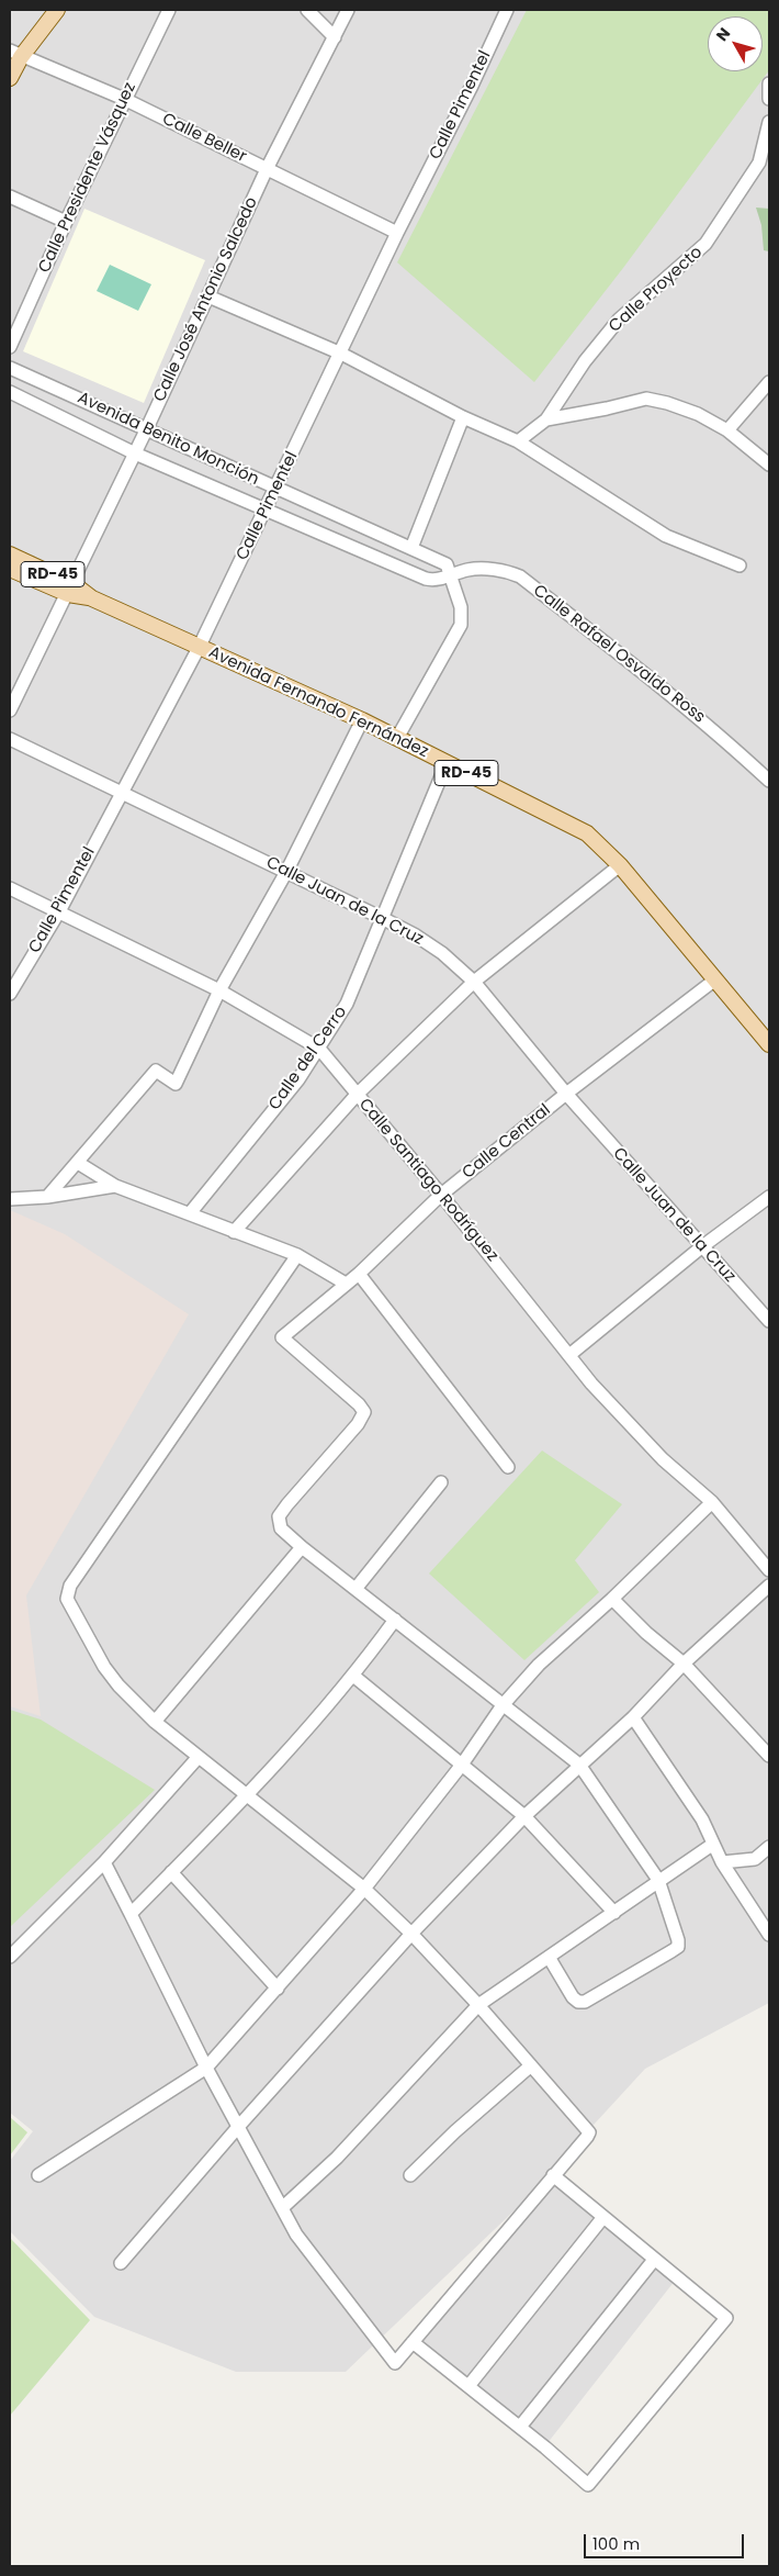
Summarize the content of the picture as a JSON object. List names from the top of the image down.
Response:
{
  "streets": {
    "main road": ["RD-45", "Avenida Fernando Fernández"],
    "street": [
      "Calle Pimentel",
      "Calle Beller",
      "Calle Presidente Vásquez",
      "Calle Proyecto",
      "Calle José Antonio Salcedo",
      "Avenida Benito Monción",
      "Calle Rafael Osvaldo Ross",
      "Calle Juan de la Cruz",
      "Calle del Cerro",
      "Calle Central",
      "Calle Santiago Rodríguez"
    ]
  },
  "crossings": [
    ["Calle Pimentel", "Calle Beller"],
    ["Calle Pimentel", "Avenida Benito Monción"],
    ["Calle Pimentel", "Avenida Fernando Fernández"],
    ["Calle Pimentel", "Calle Juan de la Cruz"],
    ["Calle Pimentel", "Calle Santiago Rodríguez"],
    ["Calle Beller", "Calle Presidente Vásquez"],
    ["Calle Beller", "Calle José Antonio Salcedo"],
    ["Calle José Antonio Salcedo", "Avenida Benito Monción"],
    ["Calle José Antonio Salcedo", "Avenida Fernando Fernández"],
    ["Avenida Benito Monción", "Calle Rafael Osvaldo Ross"],
    ["Avenida Fernando Fernández", "Calle del Cerro"],
    ["Avenida Fernando Fernández", "Calle Central"],
    ["Calle Juan de la Cruz", "Calle del Cerro"],
    ["Calle Juan de la Cruz", "Calle Central"],
    ["Calle del Cerro", "Calle Santiago Rodríguez"],
    ["Calle Central", "Calle Santiago Rodríguez"]
  ],
  "scale_bar": "100 m",
  "north": "top left"
}
